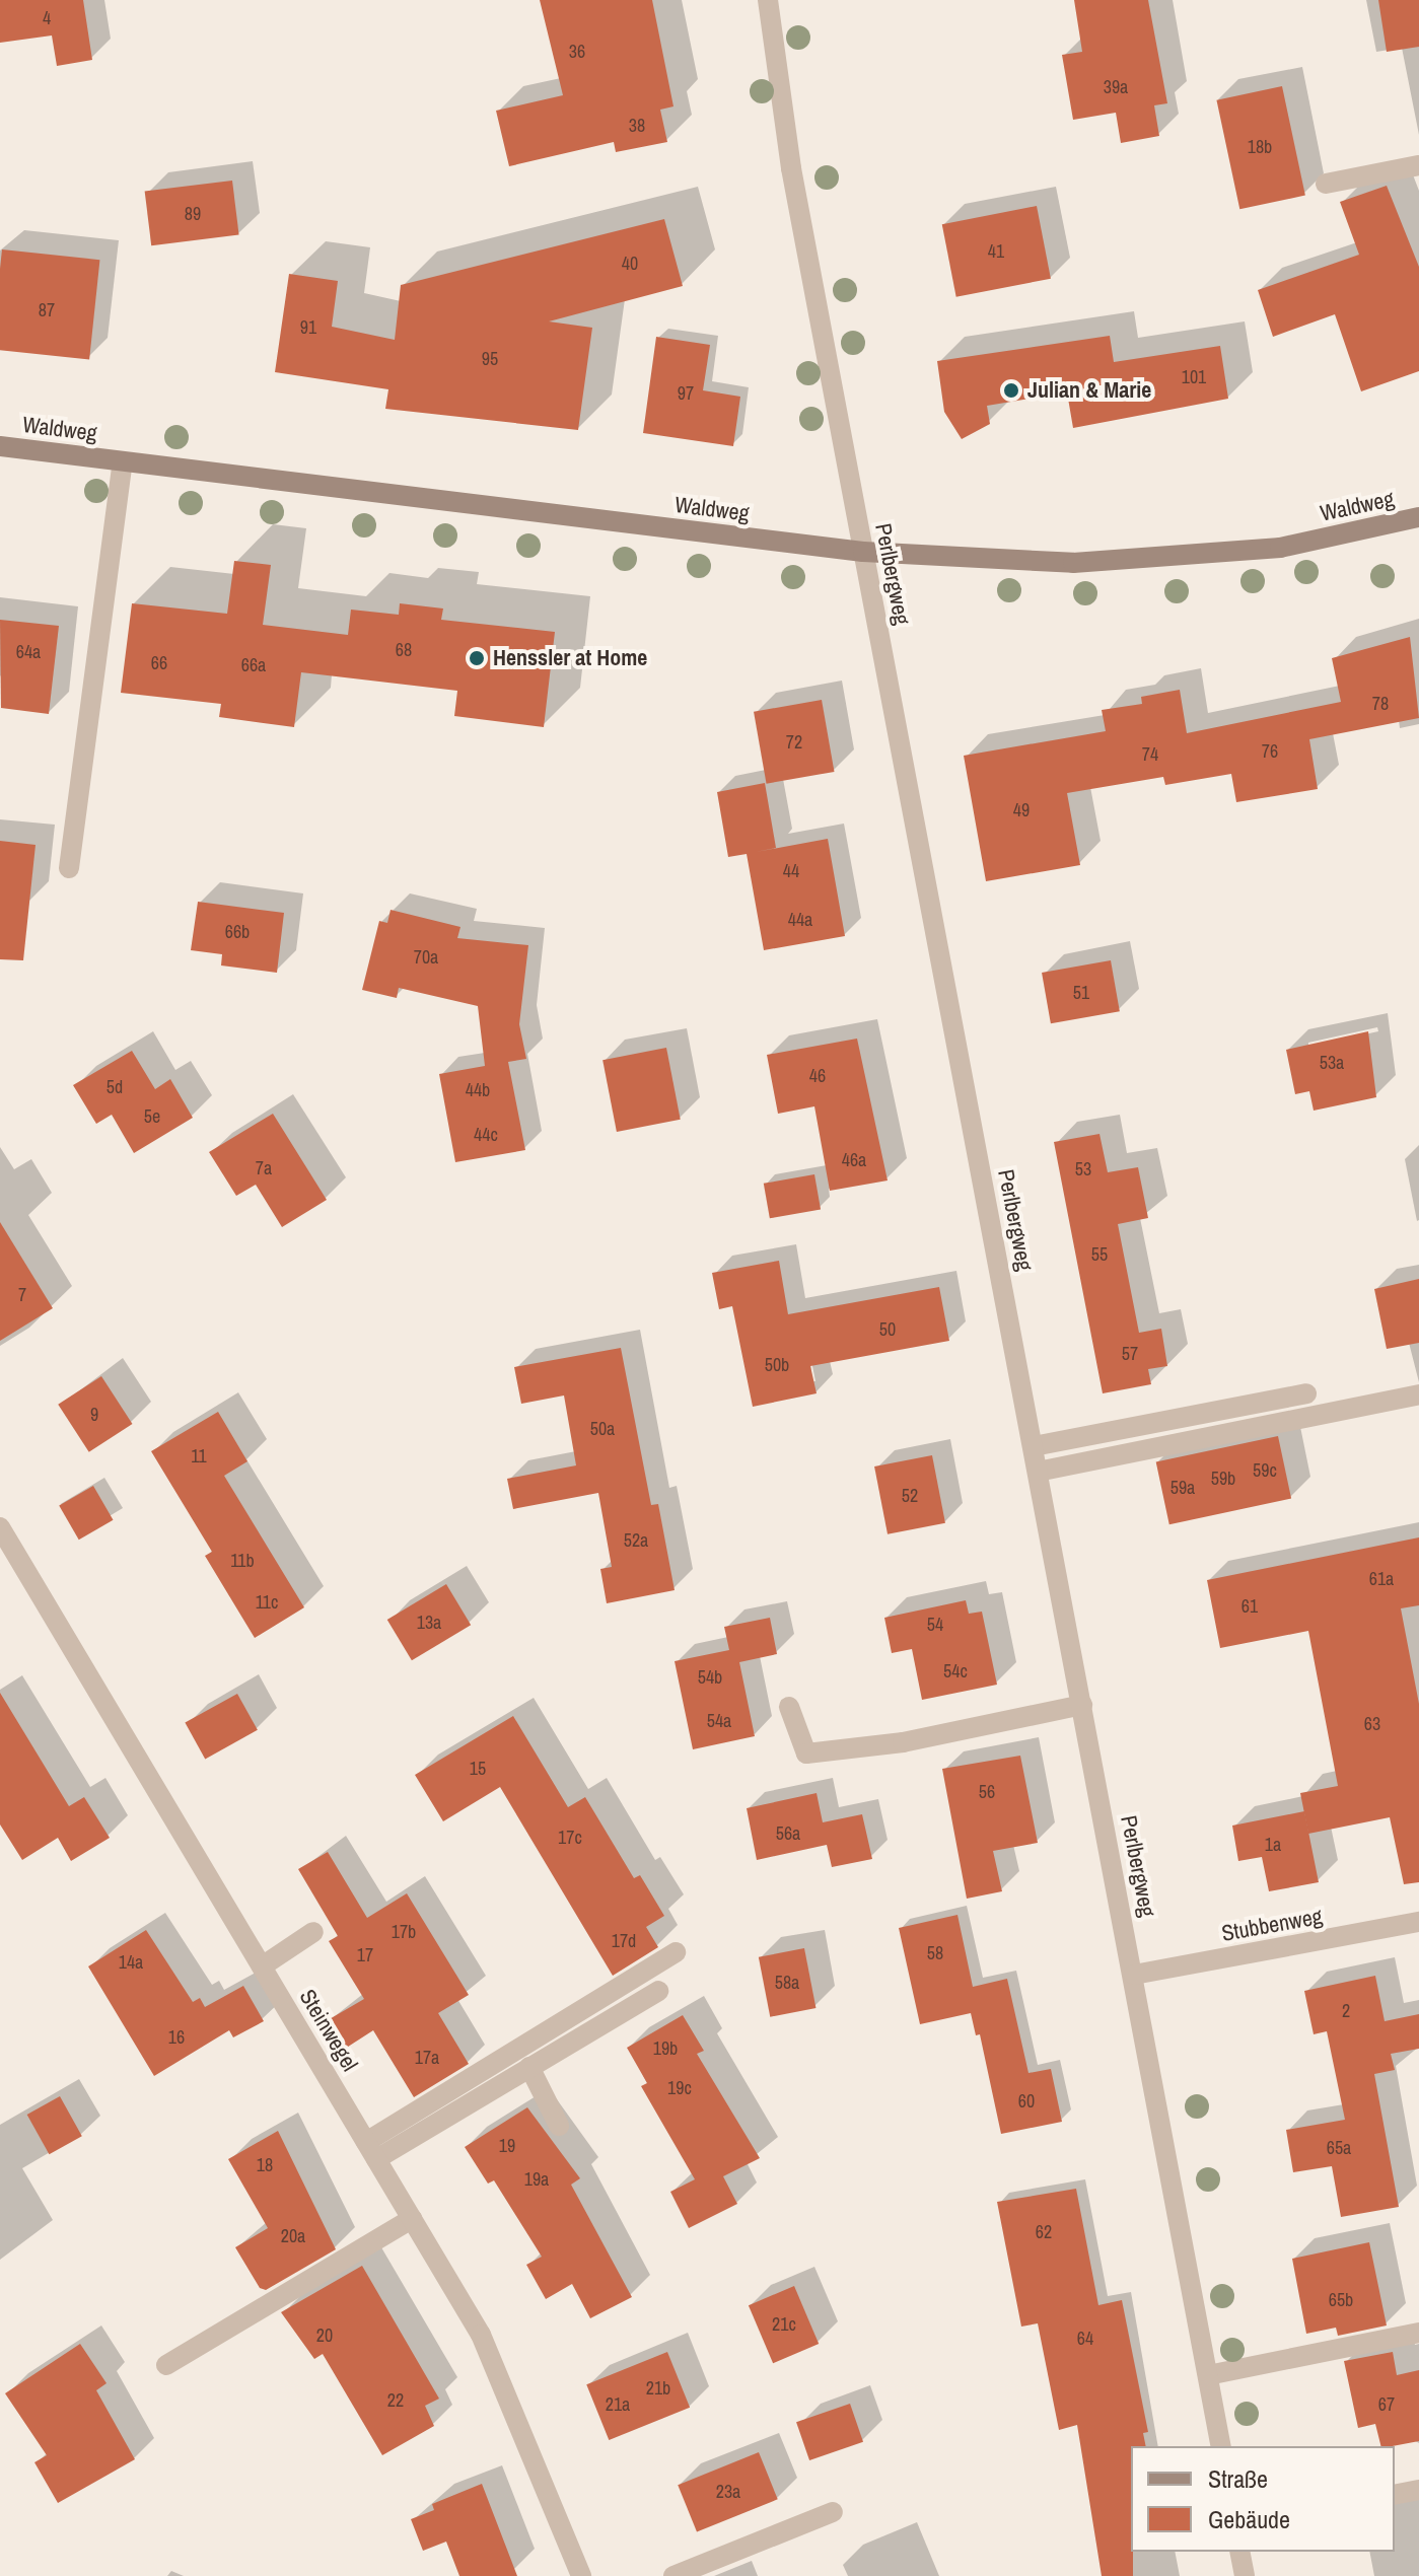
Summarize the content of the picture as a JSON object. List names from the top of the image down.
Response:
{
  "streets": {
    "main road": ["Waldweg"],
    "street": ["Perlbergweg", "Stubbenweg", "Steinwegel"]
  },
  "crossings": [
    ["Waldweg", "Perlbergweg"],
    ["Perlbergweg", "Stubbenweg"]
  ],
  "places": ["Julian & Marie", "Henssler at Home"],
  "house_numbers": [
    "4",
    "36",
    "39a",
    "38",
    "18b",
    "89",
    "41",
    "40",
    "87",
    "91",
    "95",
    "101",
    "97",
    "68",
    "64a",
    "66",
    "66a",
    "78",
    "72",
    "76",
    "74",
    "49",
    "44",
    "44a",
    "66b",
    "70a",
    "51",
    "53a",
    "46",
    "5d",
    "44b",
    "5e",
    "44c",
    "46a",
    "7a",
    "53",
    "55",
    "7",
    "50",
    "57",
    "50b",
    "9",
    "50a",
    "11",
    "59c",
    "59b",
    "59a",
    "52",
    "52a",
    "11b",
    "61a",
    "11c",
    "61",
    "13a",
    "54",
    "54c",
    "54b",
    "54a",
    "63",
    "15",
    "56",
    "56a",
    "17c",
    "1a",
    "17b",
    "17d",
    "58",
    "17",
    "14a",
    "58a",
    "2",
    "16",
    "19b",
    "17a",
    "19c",
    "60",
    "19",
    "65a",
    "18",
    "19a",
    "62",
    "20a",
    "65b",
    "21c",
    "20",
    "64",
    "21b",
    "22",
    "21a",
    "67",
    "23a"
  ],
  "legend": ["Straße", "Gebäude"]
}
